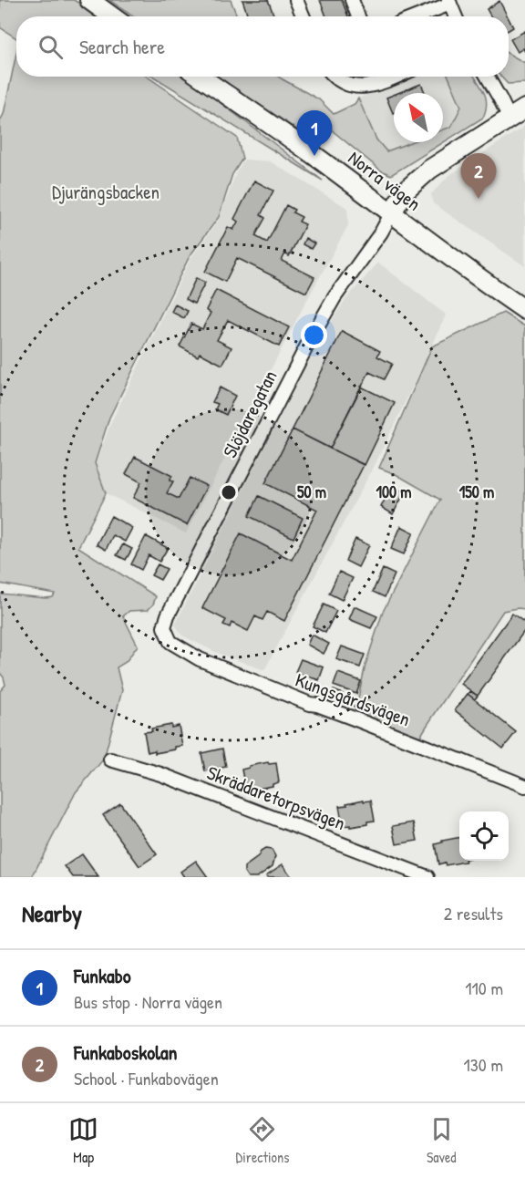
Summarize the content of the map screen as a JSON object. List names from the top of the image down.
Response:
{
  "streets": {
    "main road": ["Norra vägen"],
    "street": ["Slöjdaregatan", "Kungsgårdsvägen", "Skräddaretorpsvägen"]
  },
  "crossings": [
    ["Norra vägen", "Slöjdaregatan"],
    ["Slöjdaregatan", "Kungsgårdsvägen"]
  ],
  "parks": ["Djurängsbacken"],
  "north": "top left",
  "page": {
    "search": "Search here",
    "pins": ["1", "2"],
    "heading": ["Nearby", "2 results"],
    "list": [
      {
        "mark": "1",
        "name": "Funkabo",
        "note": "Bus stop · Norra vägen",
        "value": "110 m"
      },
      {
        "mark": "2",
        "name": "Funkaboskolan",
        "note": "School · Funkabovägen",
        "value": "130 m"
      }
    ],
    "nav": ["Map", "Directions", "Saved"]
  },
  "rings": ["50 m", "100 m", "150 m"]
}
